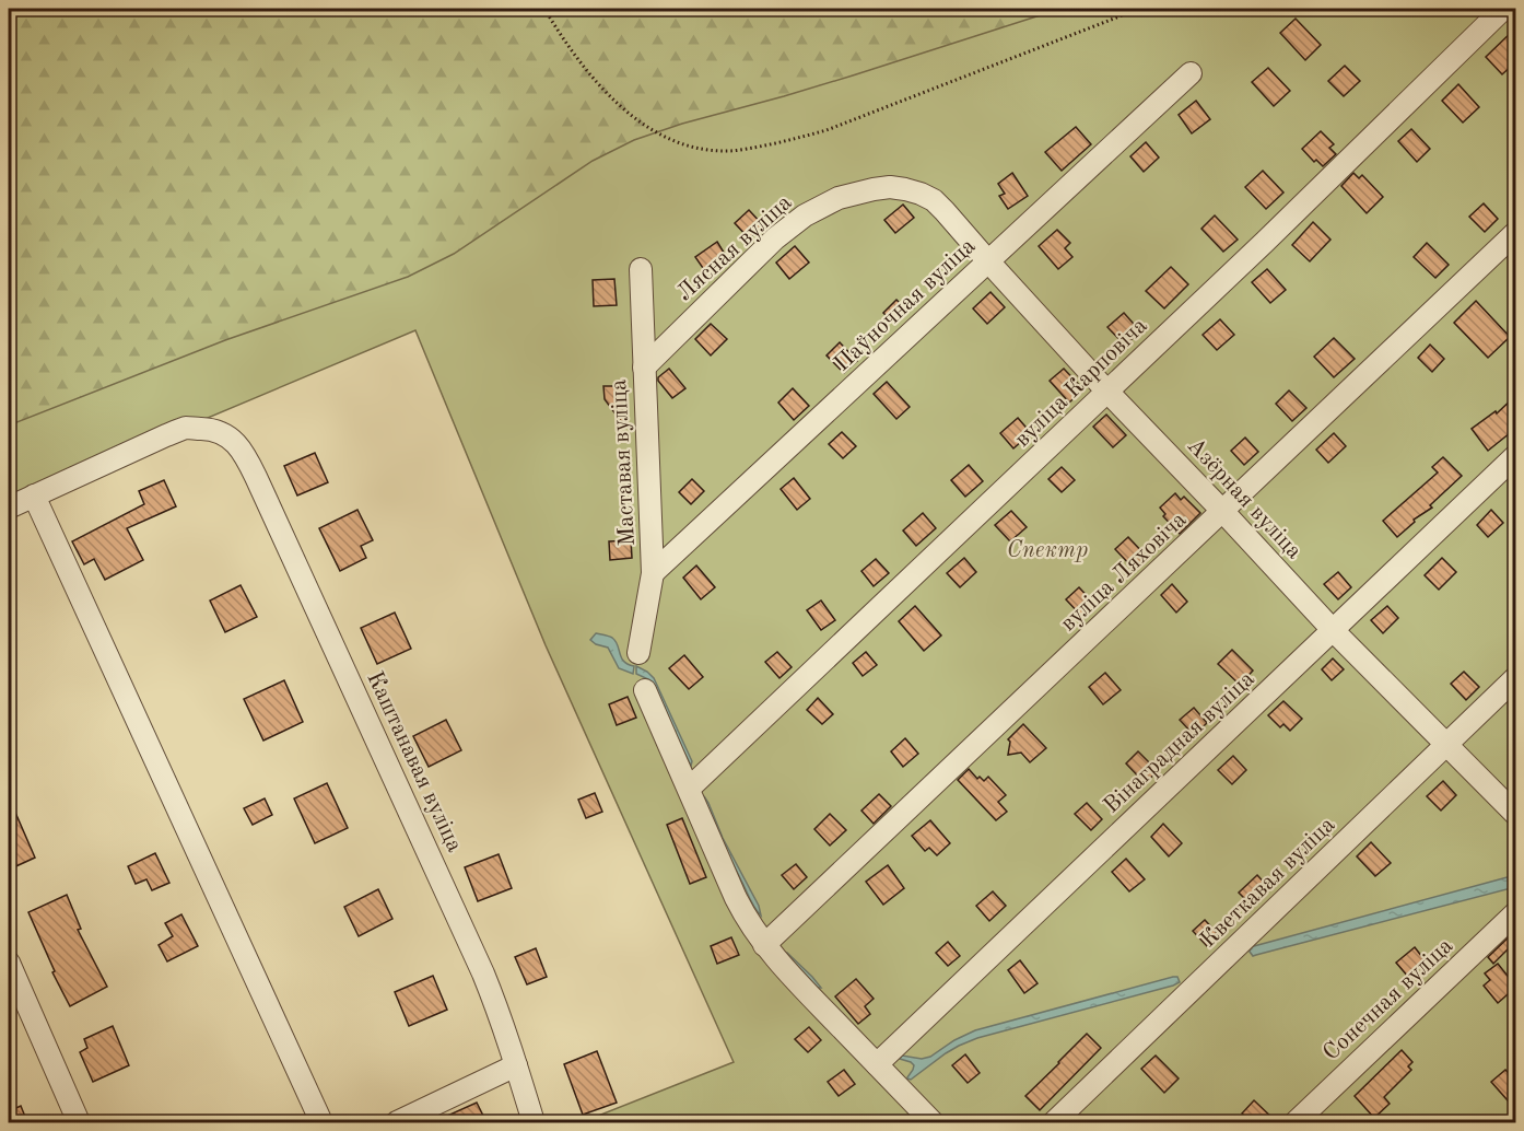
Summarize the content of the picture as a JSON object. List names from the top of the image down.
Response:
{
  "streets": {
    "street": [
      "Лясная вуліца",
      "Паўночная вуліца",
      "вуліца Карповіча",
      "Маставая вуліца",
      "Азёрная вуліца",
      "вуліца Ляховіча",
      "Вінаградная вуліца",
      "Каштанавая вуліца",
      "Кветкавая вуліца",
      "Сонечная вуліца"
    ]
  },
  "crossings": [
    ["Лясная вуліца", "Маставая вуліца"],
    ["Лясная вуліца", "Азёрная вуліца"],
    ["Паўночная вуліца", "Маставая вуліца"],
    ["Паўночная вуліца", "Азёрная вуліца"],
    ["вуліца Карповіча", "Азёрная вуліца"],
    ["Азёрная вуліца", "вуліца Ляховіча"],
    ["Азёрная вуліца", "Вінаградная вуліца"],
    ["Азёрная вуліца", "Кветкавая вуліца"]
  ],
  "parks": ["Спектр"]
}
